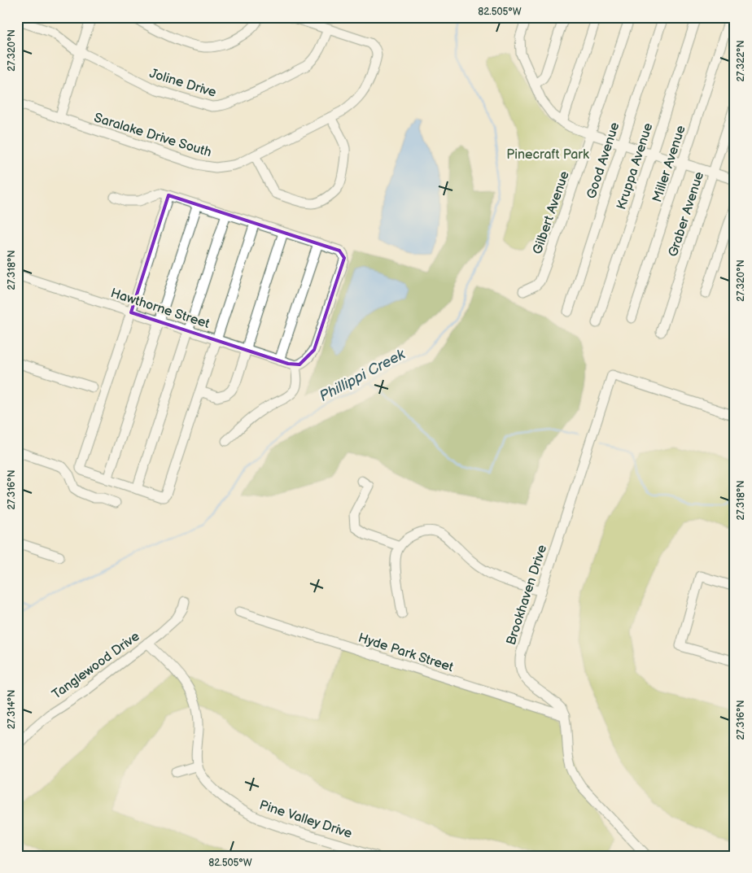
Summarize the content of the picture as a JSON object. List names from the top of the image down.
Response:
{
  "streets": {
    "street": [
      "Joline Drive",
      "Saralake Drive South",
      "Good Avenue",
      "Miller Avenue",
      "Kruppa Avenue",
      "Gilbert Avenue",
      "Graber Avenue",
      "Hawthorne Street",
      "Brookhaven Drive",
      "Hyde Park Street",
      "Tanglewood Drive",
      "Pine Valley Drive"
    ]
  },
  "crossings": [
    ["Joline Drive", "Saralake Drive South"],
    ["Brookhaven Drive", "Hyde Park Street"],
    ["Tanglewood Drive", "Pine Valley Drive"]
  ],
  "water": ["Phillippi Creek"],
  "parks": ["Pinecraft Park"],
  "coordinates": [
    "82.505°W",
    "27.320°N",
    "27.322°N",
    "27.318°N",
    "27.316°N",
    "27.314°N"
  ]
}
